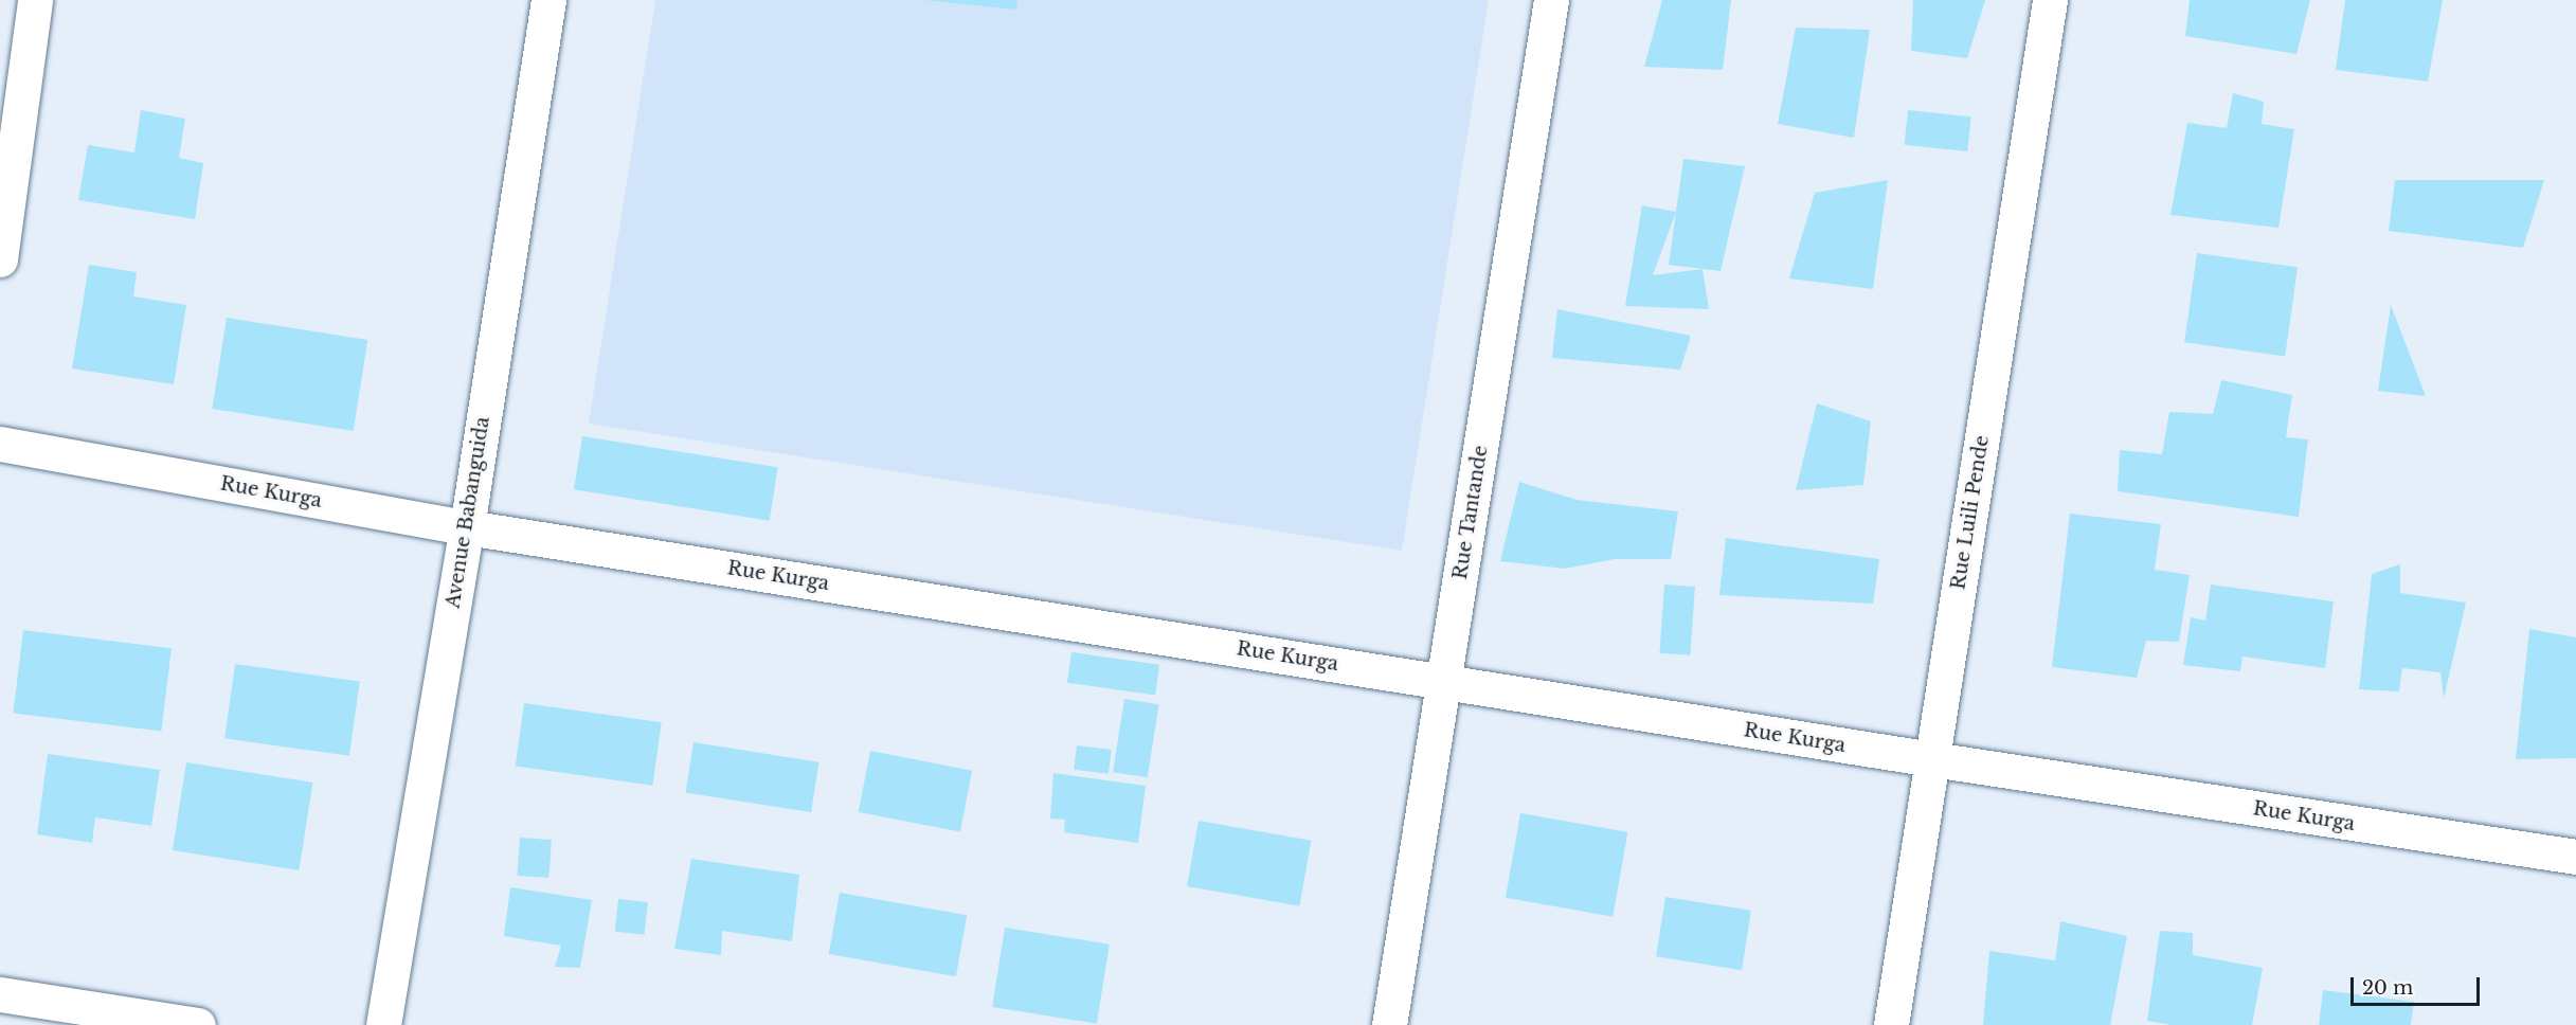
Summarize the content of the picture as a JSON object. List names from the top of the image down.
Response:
{
  "streets": {
    "street": [
      "Rue Kurga",
      "Avenue Babanguida",
      "Rue Tantande",
      "Rue Luili Pende"
    ]
  },
  "crossings": [
    ["Rue Kurga", "Avenue Babanguida"],
    ["Rue Kurga", "Rue Tantande"],
    ["Rue Kurga", "Rue Luili Pende"]
  ],
  "scale_bar": "20 m"
}
